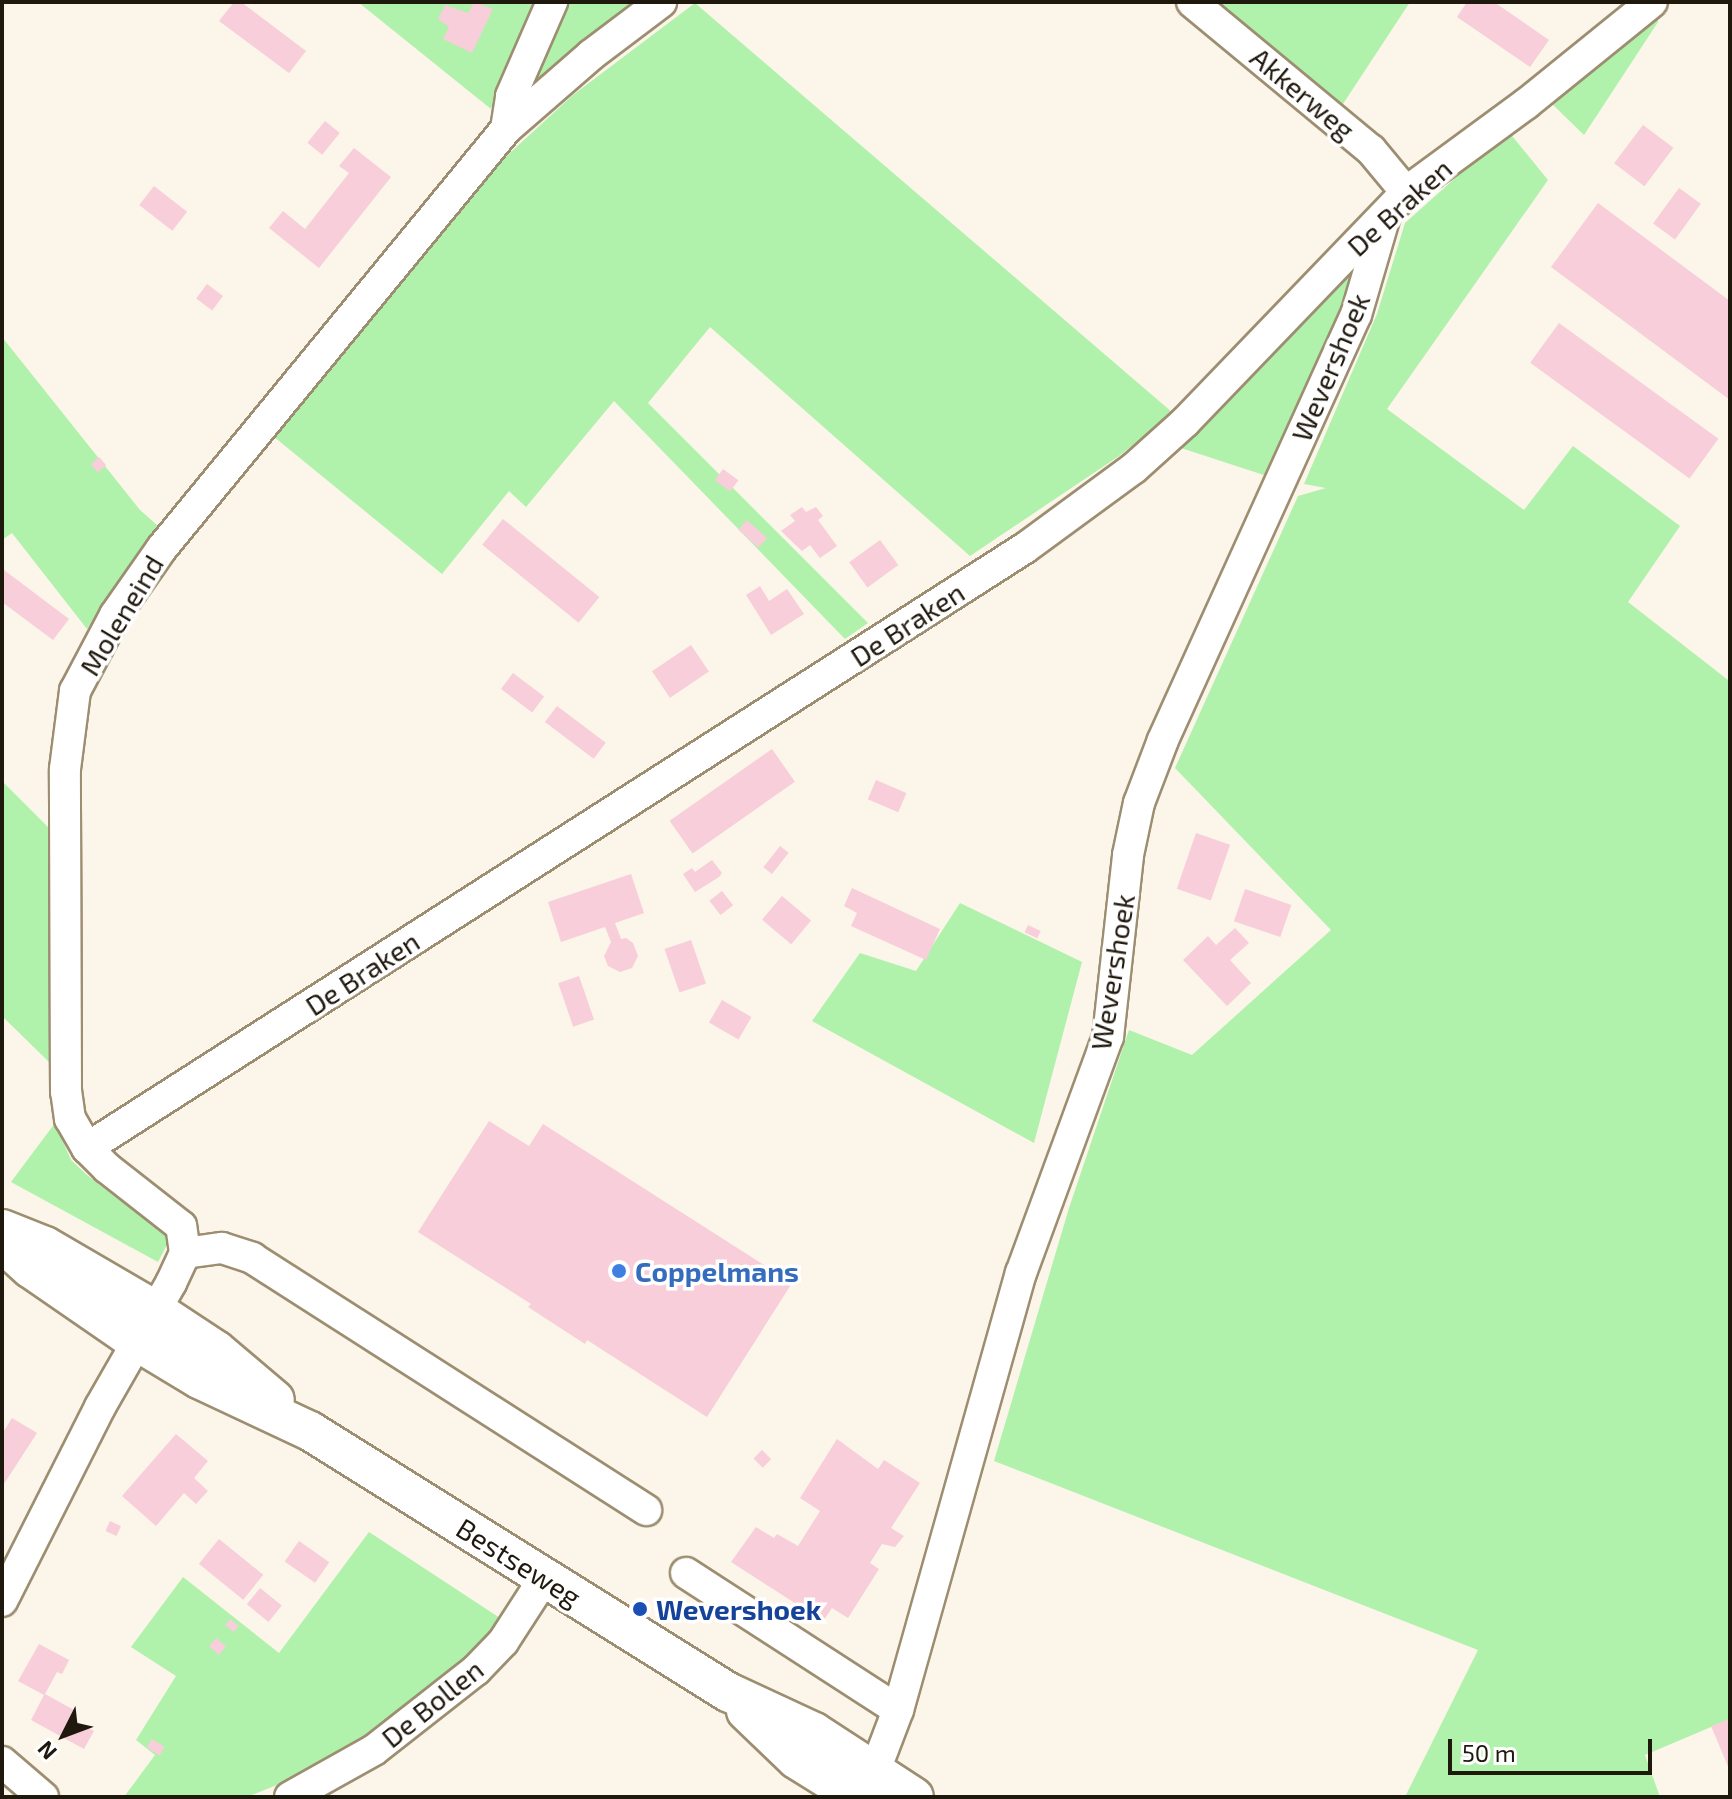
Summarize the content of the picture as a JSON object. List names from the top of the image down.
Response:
{
  "streets": {
    "main road": ["Bestseweg"],
    "street": [
      "Akkerweg",
      "De Braken",
      "Wevershoek",
      "Moleneind",
      "De Bollen"
    ]
  },
  "crossings": [
    ["Akkerweg", "De Braken"],
    ["Akkerweg", "Wevershoek"],
    ["De Braken", "Wevershoek"],
    ["De Braken", "Moleneind"],
    ["Wevershoek", "Bestseweg"],
    ["Bestseweg", "De Bollen"]
  ],
  "places": ["Coppelmans", "Wevershoek"],
  "scale_bar": "50 m",
  "north": "bottom left"
}
